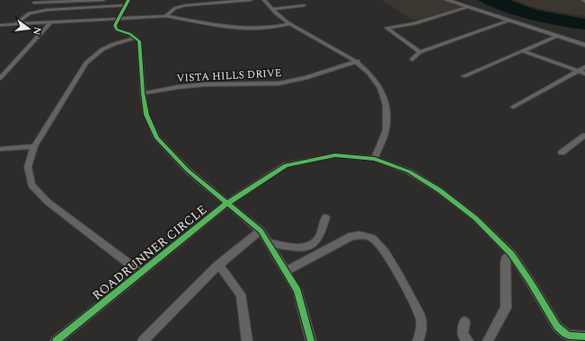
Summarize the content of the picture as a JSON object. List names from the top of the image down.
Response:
{
  "streets": {
    "street": ["VISTA HILLS DRIVE", "ROADRUNNER CIRCLE"]
  },
  "north": "right"
}
